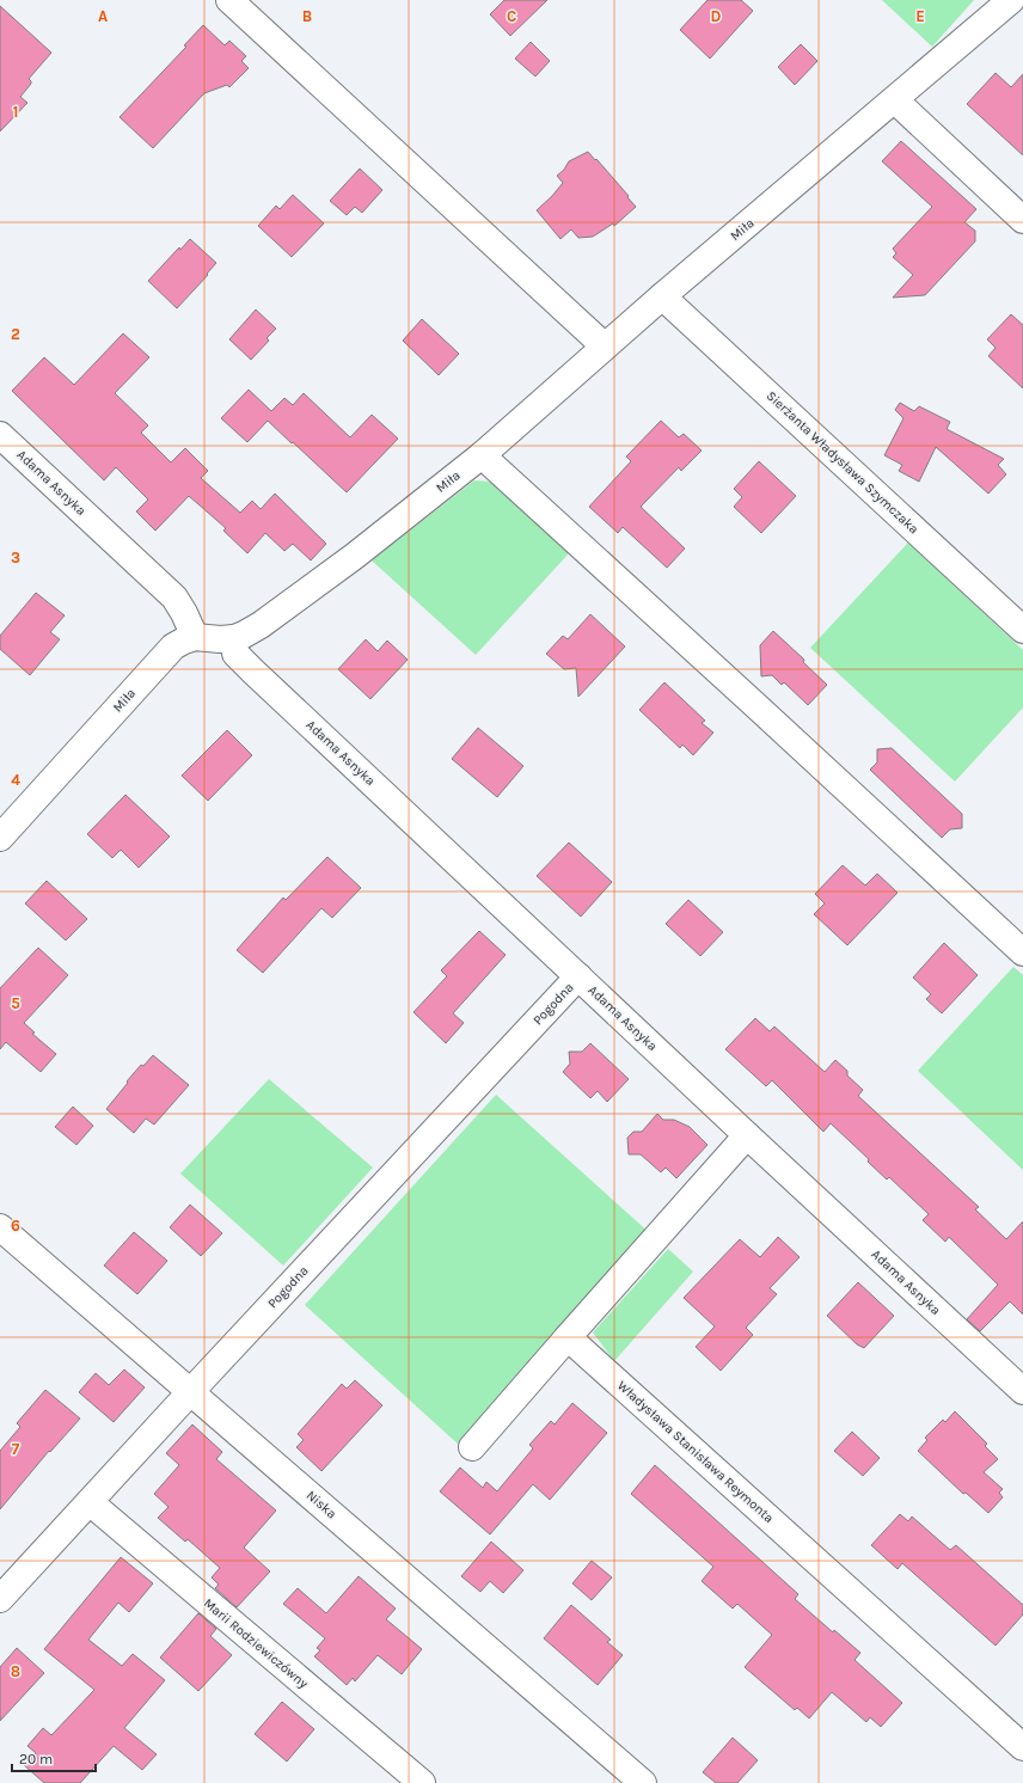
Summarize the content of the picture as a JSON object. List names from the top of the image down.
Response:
{
  "streets": {
    "street": [
      "Miła",
      "Sierżanta Władysława Szymczaka",
      "Adama Asnyka",
      "Pogodna",
      "Władysława Stanisława Reymonta",
      "Niska",
      "Marii Rodziewiczówny"
    ]
  },
  "crossings": [
    ["Miła", "Sierżanta Władysława Szymczaka"],
    ["Miła", "Adama Asnyka"],
    ["Adama Asnyka", "Pogodna"],
    ["Pogodna", "Niska"],
    ["Pogodna", "Marii Rodziewiczówny"]
  ],
  "scale_bar": "20 m",
  "grid": {
    "columns": [
      "A",
      "B",
      "C",
      "D",
      "E"
    ],
    "rows": [
      "1",
      "2",
      "3",
      "4",
      "5",
      "6",
      "7",
      "8"
    ]
  }
}
